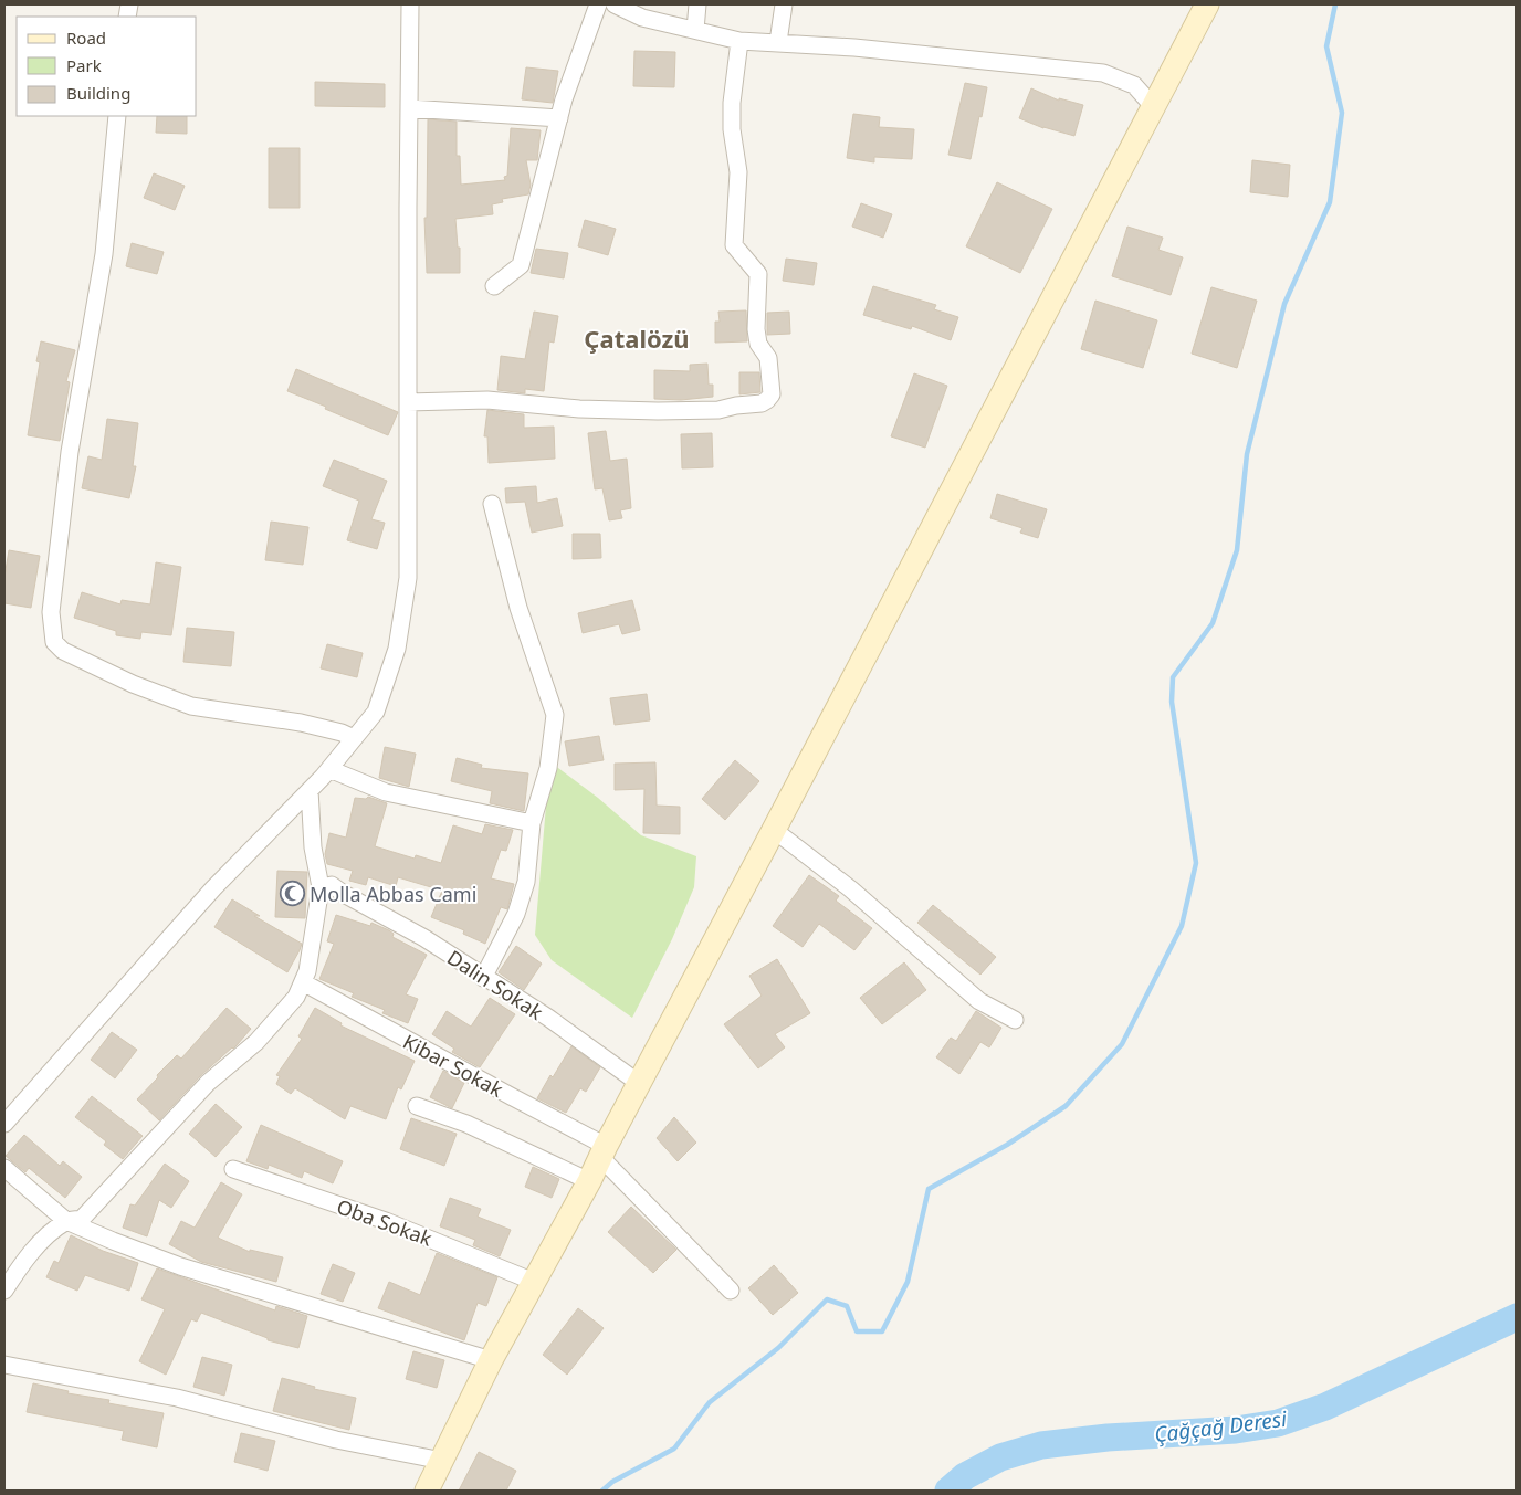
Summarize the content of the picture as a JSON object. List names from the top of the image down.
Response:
{
  "streets": {
    "street": ["Dalin Sokak", "Kibar Sokak", "Oba Sokak"]
  },
  "districts": ["Çatalözü"],
  "water": ["Çağçağ Deresi"],
  "places": {
    "mosque": ["Molla Abbas Cami"]
  },
  "legend": ["Road", "Park", "Building"]
}
